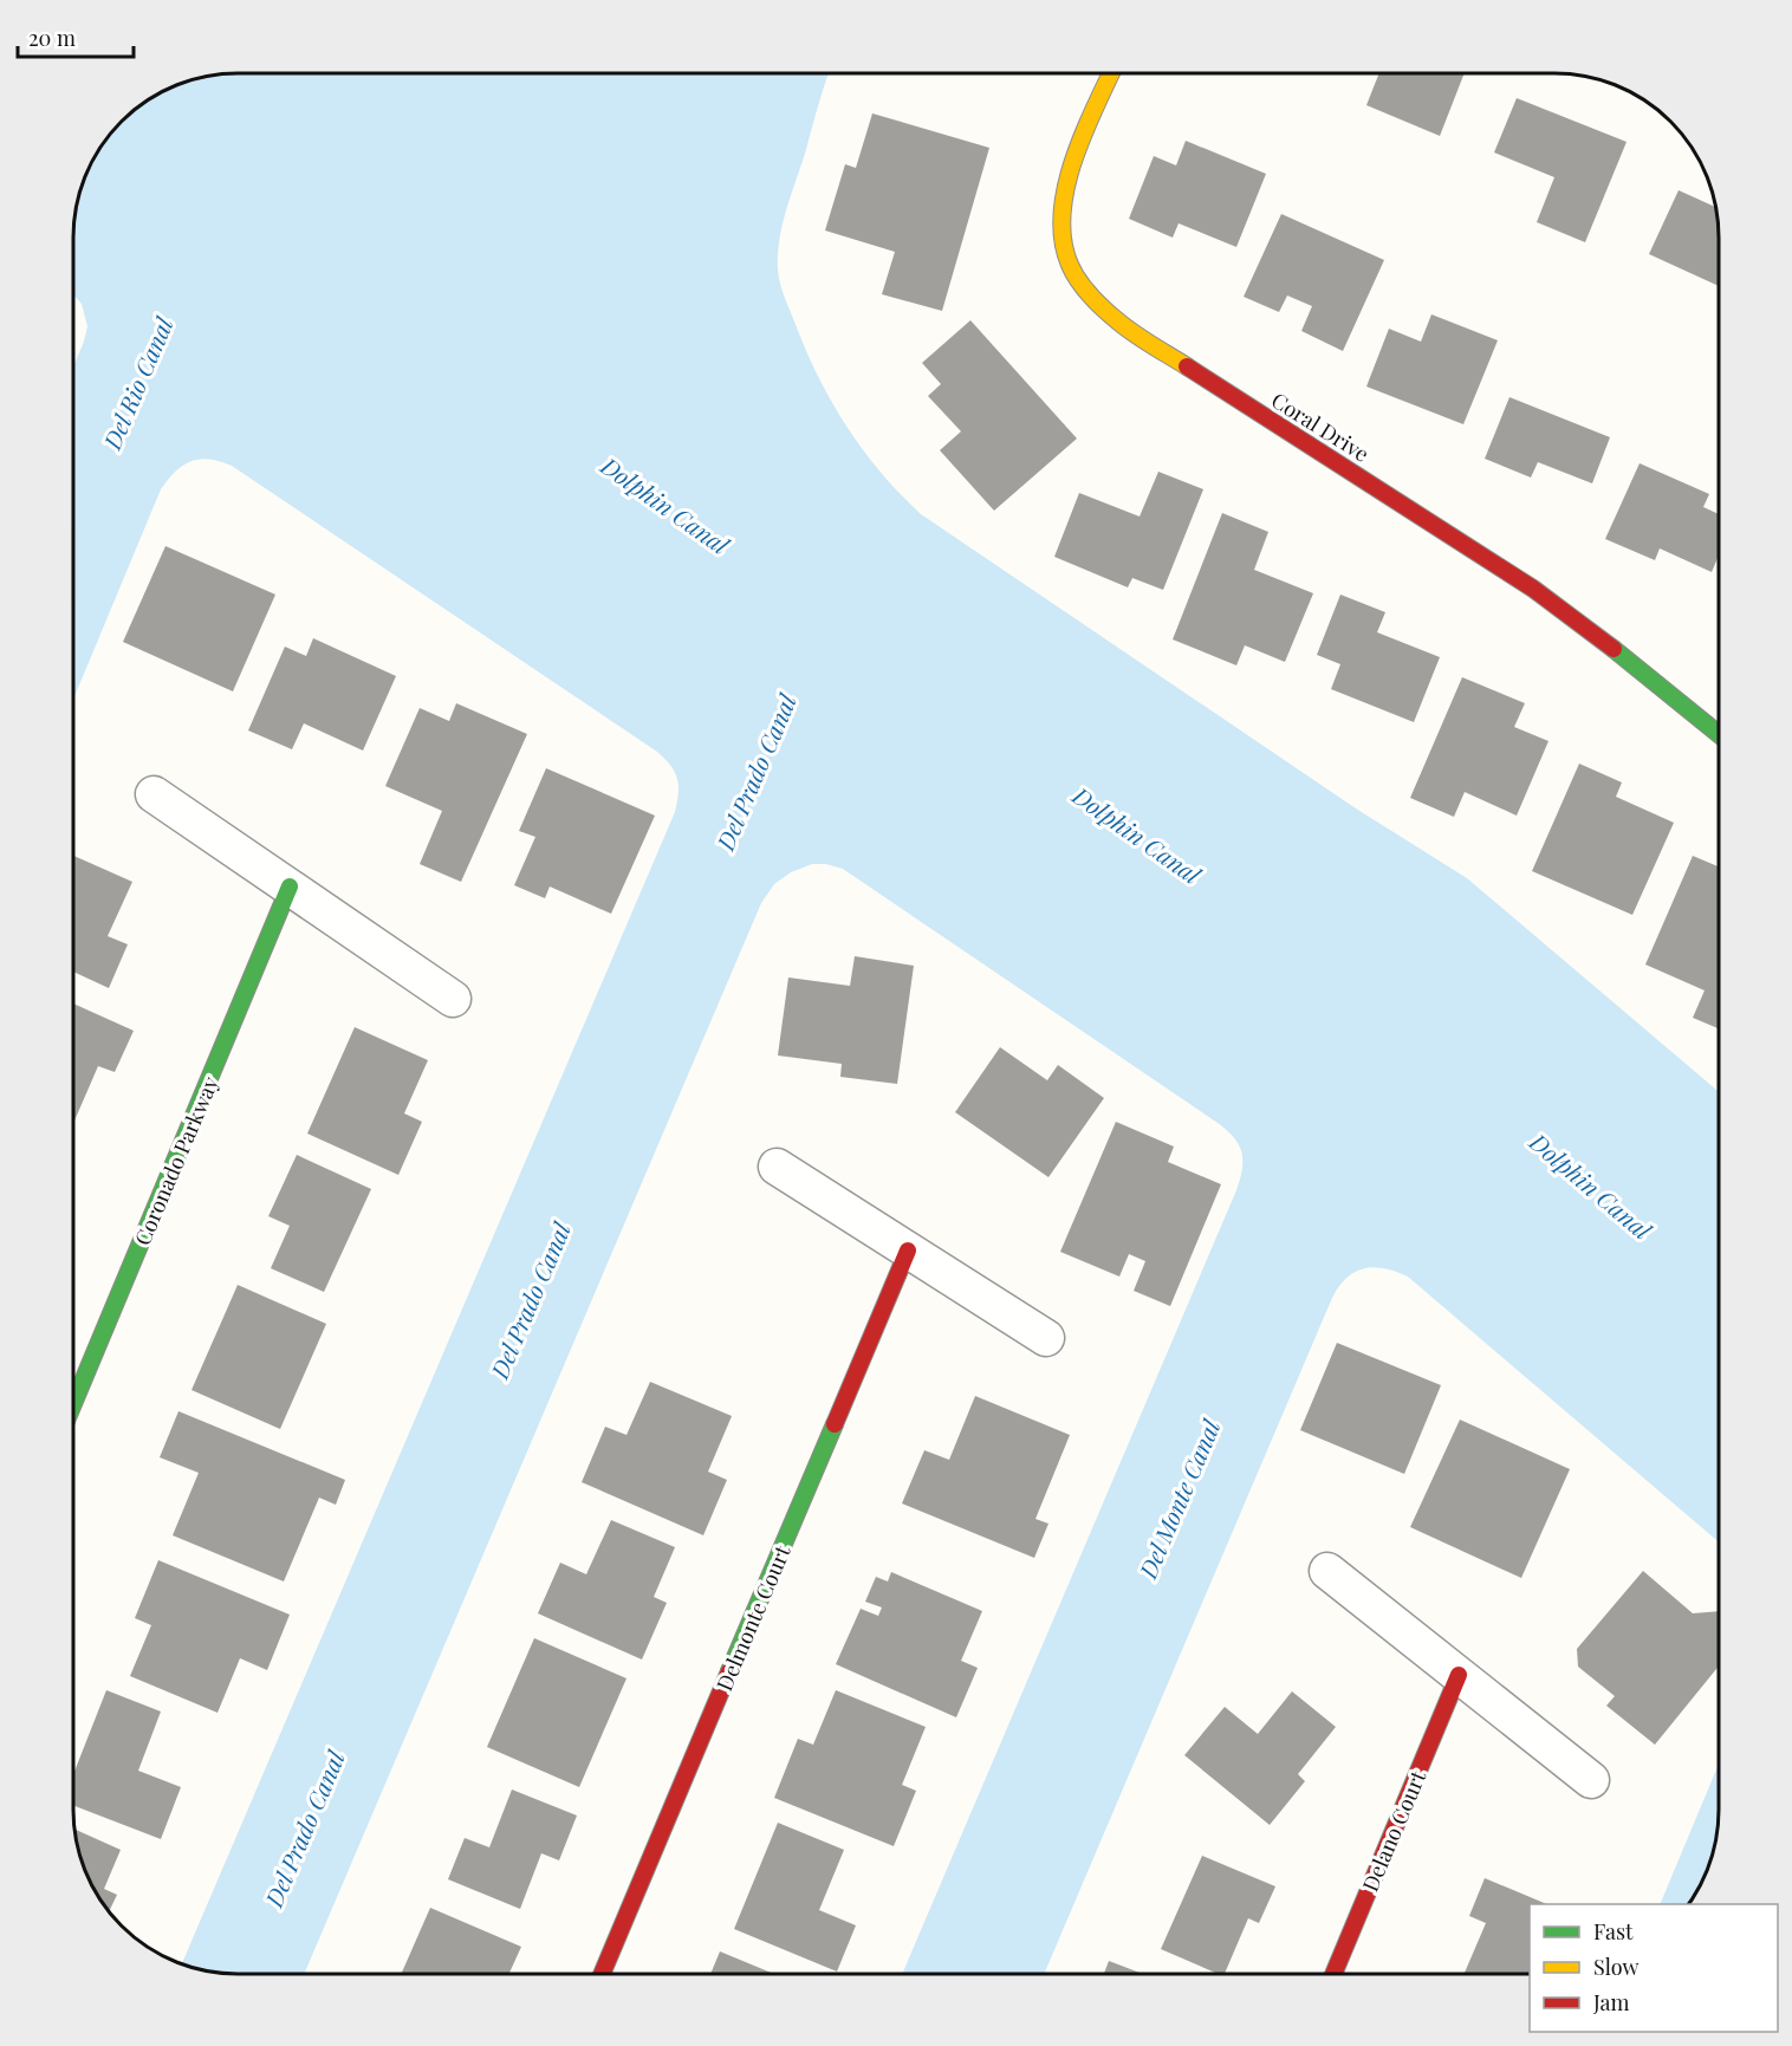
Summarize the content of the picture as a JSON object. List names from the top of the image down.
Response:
{
  "streets": {
    "street": [
      "Coral Drive",
      "Coronado Parkway",
      "Delmonte Court",
      "Delano Court"
    ]
  },
  "water": [
    "Del Rio Canal",
    "Dolphin Canal",
    "Del Prado Canal",
    "Del Monte Canal"
  ],
  "legend": ["Fast", "Slow", "Jam"],
  "scale_bar": "20 m"
}
